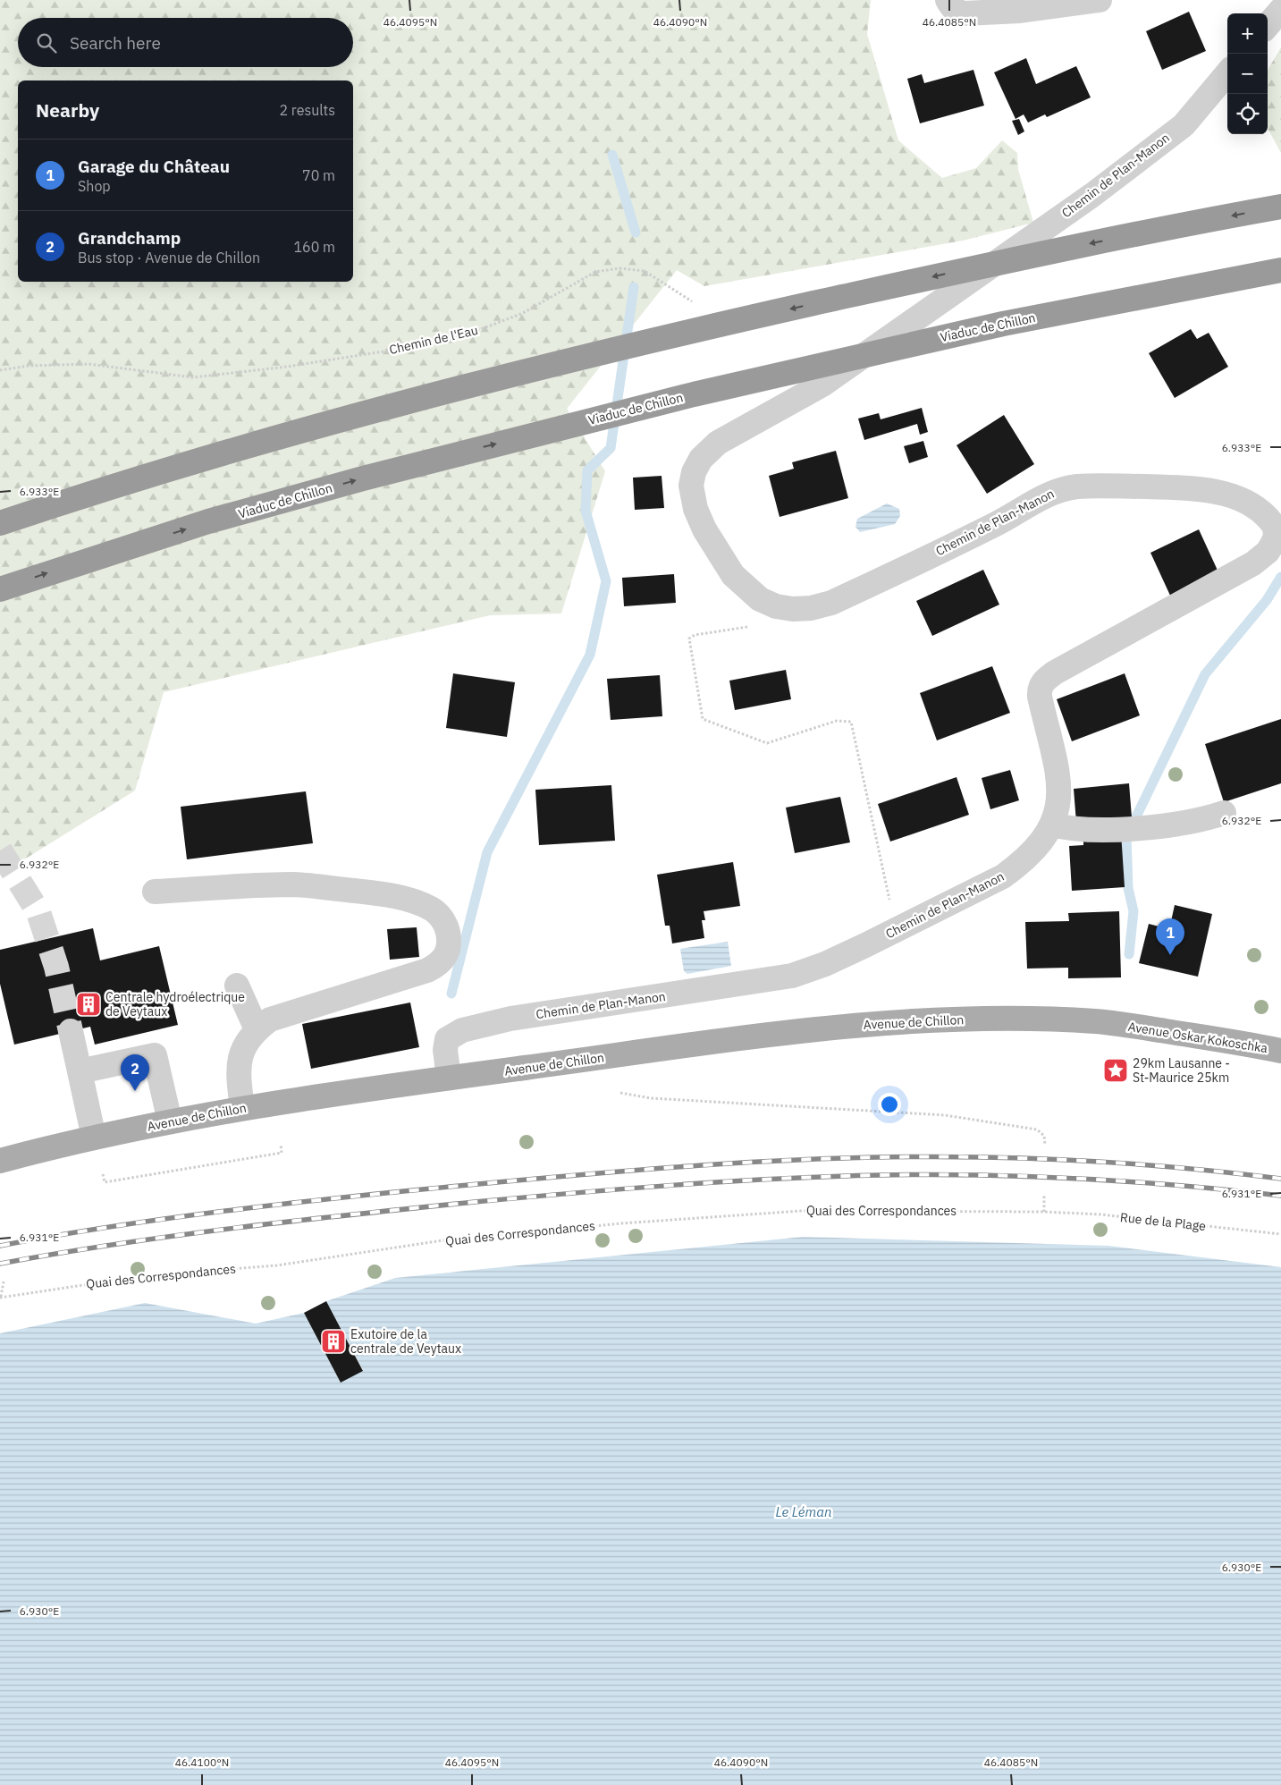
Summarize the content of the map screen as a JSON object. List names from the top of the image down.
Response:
{
  "streets": {
    "highway": ["Viaduc de Chillon"],
    "main road": ["Avenue de Chillon", "Avenue Oskar Kokoschka"],
    "street": ["Chemin de Plan-Manon"],
    "path": ["Chemin de l'Eau", "Quai des Correspondances", "Rue de la Plage"]
  },
  "crossings": [
    ["Chemin de Plan-Manon", "Avenue de Chillon"],
    ["Avenue de Chillon", "Avenue Oskar Kokoschka"],
    ["Quai des Correspondances", "Rue de la Plage"]
  ],
  "water": ["Le Léman"],
  "places": {
    "building": ["Centrale hydroélectrique de Veytaux", "Exutoire de la centrale de Veytaux"],
    "place": ["29km Lausanne - St-Maurice 25km"]
  },
  "page": {
    "map_buttons": ["+", "−"],
    "search": "Search here",
    "heading": ["Nearby", "2 results"],
    "list": [
      {
        "mark": "1",
        "name": "Garage du Château",
        "note": "Shop",
        "value": "70 m"
      },
      {
        "mark": "2",
        "name": "Grandchamp",
        "note": "Bus stop · Avenue de Chillon",
        "value": "160 m"
      }
    ],
    "pins": ["1", "2"]
  },
  "coordinates": [
    "46.4095°N",
    "46.4090°N",
    "46.4085°N",
    "6.933°E",
    "6.932°E",
    "6.931°E",
    "6.930°E",
    "46.4100°N"
  ]
}
